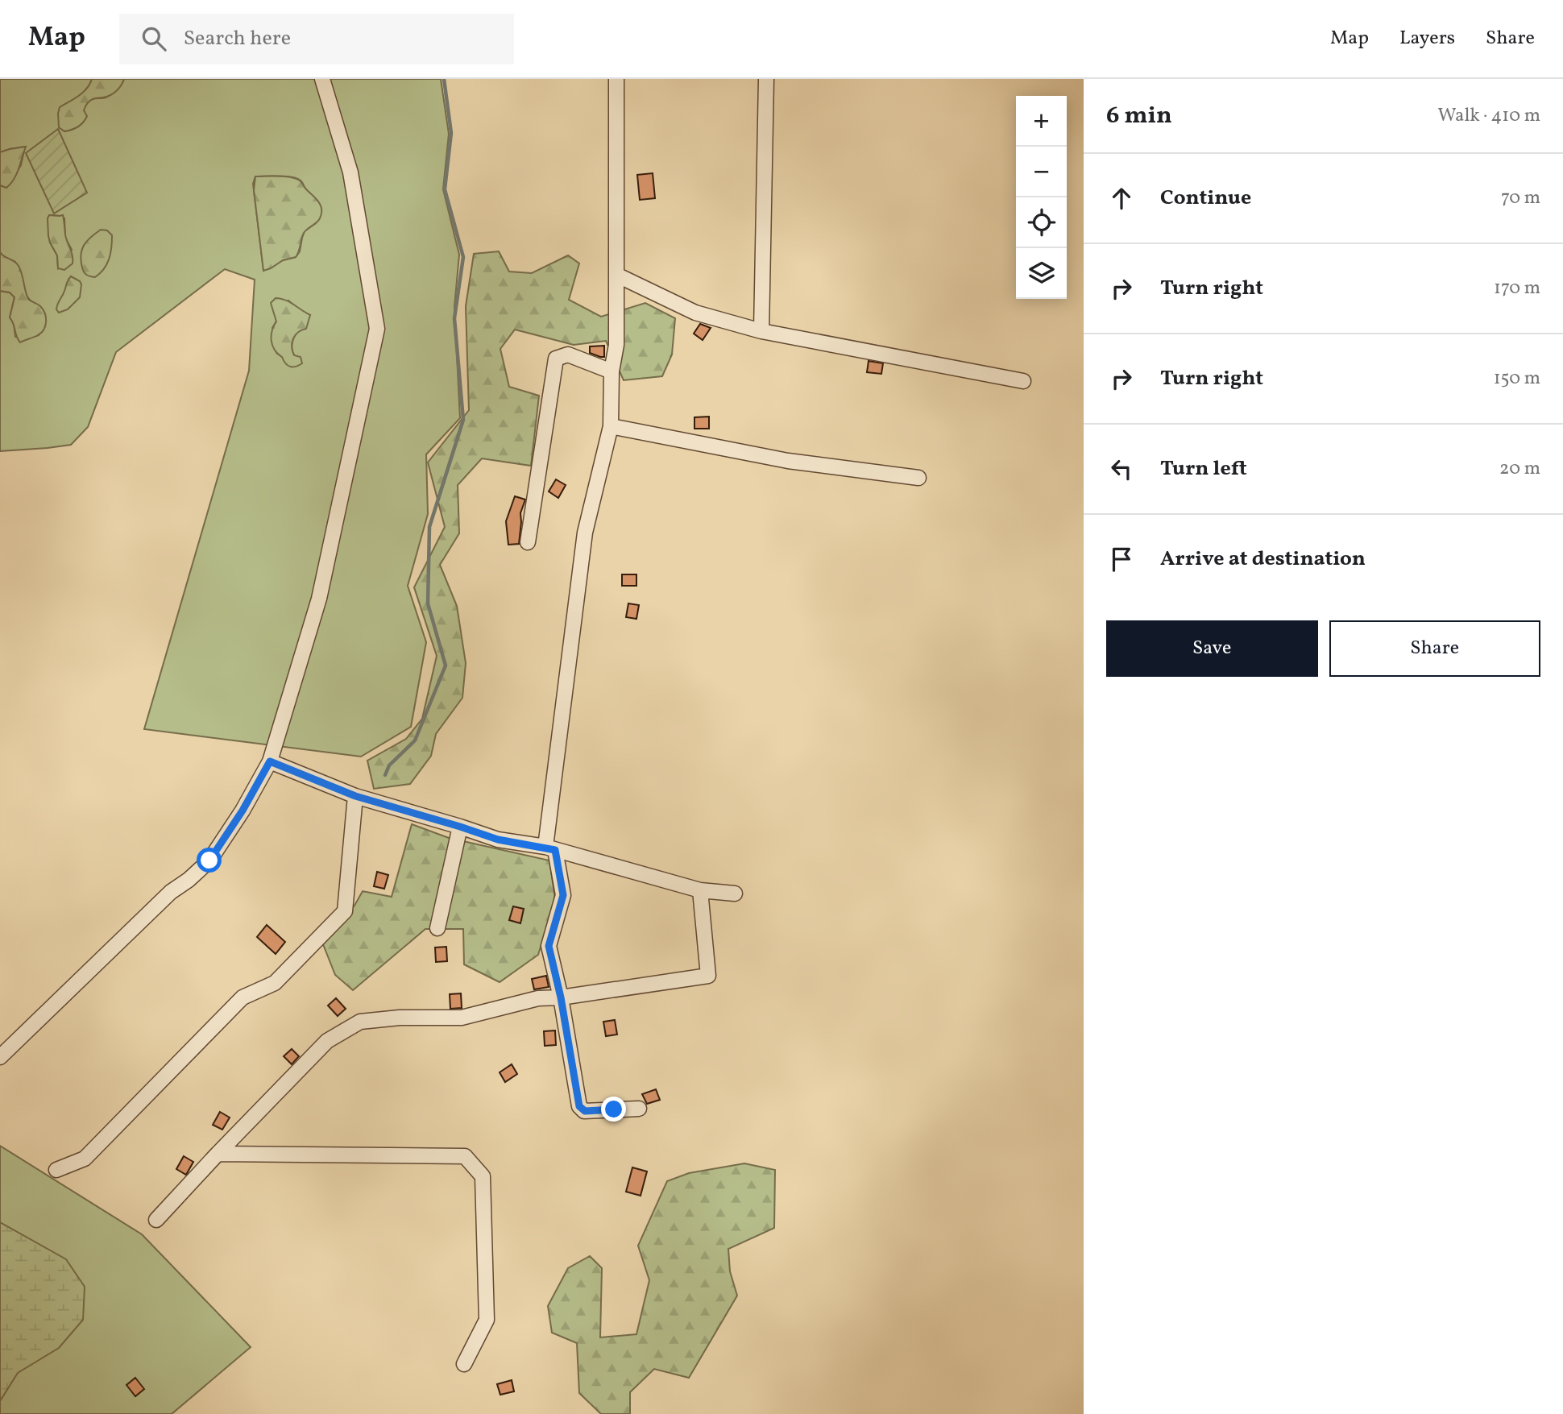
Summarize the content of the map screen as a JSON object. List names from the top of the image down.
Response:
{
  "page": {
    "header": "Map",
    "search": "Search here",
    "nav": ["Map", "Layers", "Share"],
    "heading": ["6 min", "Walk · 410 m"],
    "map_buttons": ["+", "−"],
    "list": [
      ["Continue", "70 m"],
      ["Turn right", "170 m"],
      ["Turn right", "150 m"],
      ["Turn left", "20 m"],
      "Arrive at destination"
    ],
    "buttons": ["Save", "Share"]
  }
}
